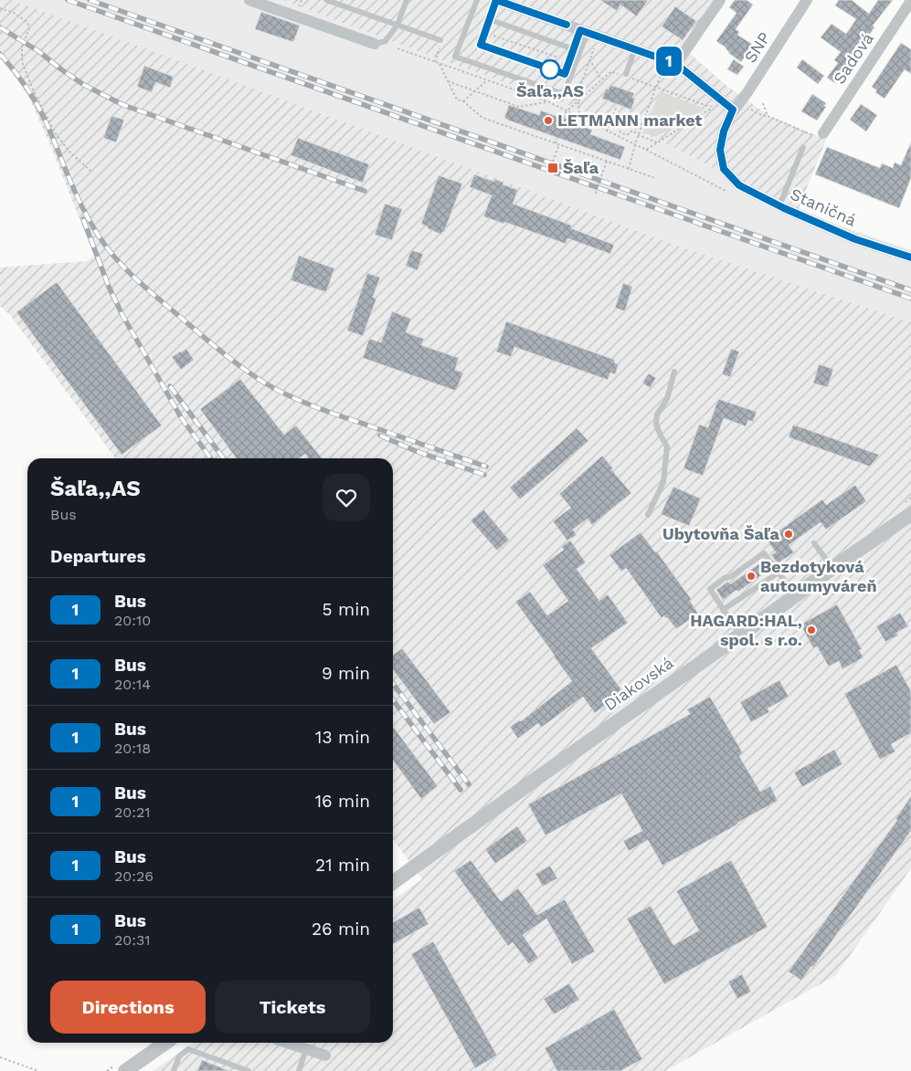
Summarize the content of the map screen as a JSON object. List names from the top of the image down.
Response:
{
  "streets": {
    "street": [
      "SNP",
      "Sadová",
      "Staničná",
      "Diakovská"
    ]
  },
  "crossings": [
    ["SNP", "Staničná"]
  ],
  "places": {
    "other": [
      "Šaľa,,AS",
      "LETMANN market",
      "Ubytovňa Šaľa",
      "Bezdotyková autoumyváreň",
      "HAGARD:HAL, spol. s r.o."
    ],
    "transit": ["Šaľa"]
  },
  "lines": ["bus line 1"],
  "page": {
    "on_map": "1",
    "heading": [
      ["Šaľa,,AS", "Bus"],
      "Departures"
    ],
    "list": [
      {
        "mark": "1",
        "name": "Bus",
        "note": "20:10",
        "value": "5 min"
      },
      {
        "mark": "1",
        "name": "Bus",
        "note": "20:14",
        "value": "9 min"
      },
      {
        "mark": "1",
        "name": "Bus",
        "note": "20:18",
        "value": "13 min"
      },
      {
        "mark": "1",
        "name": "Bus",
        "note": "20:21",
        "value": "16 min"
      },
      {
        "mark": "1",
        "name": "Bus",
        "note": "20:26",
        "value": "21 min"
      },
      {
        "mark": "1",
        "name": "Bus",
        "note": "20:31",
        "value": "26 min"
      }
    ],
    "buttons": ["Directions", "Tickets"]
  }
}
